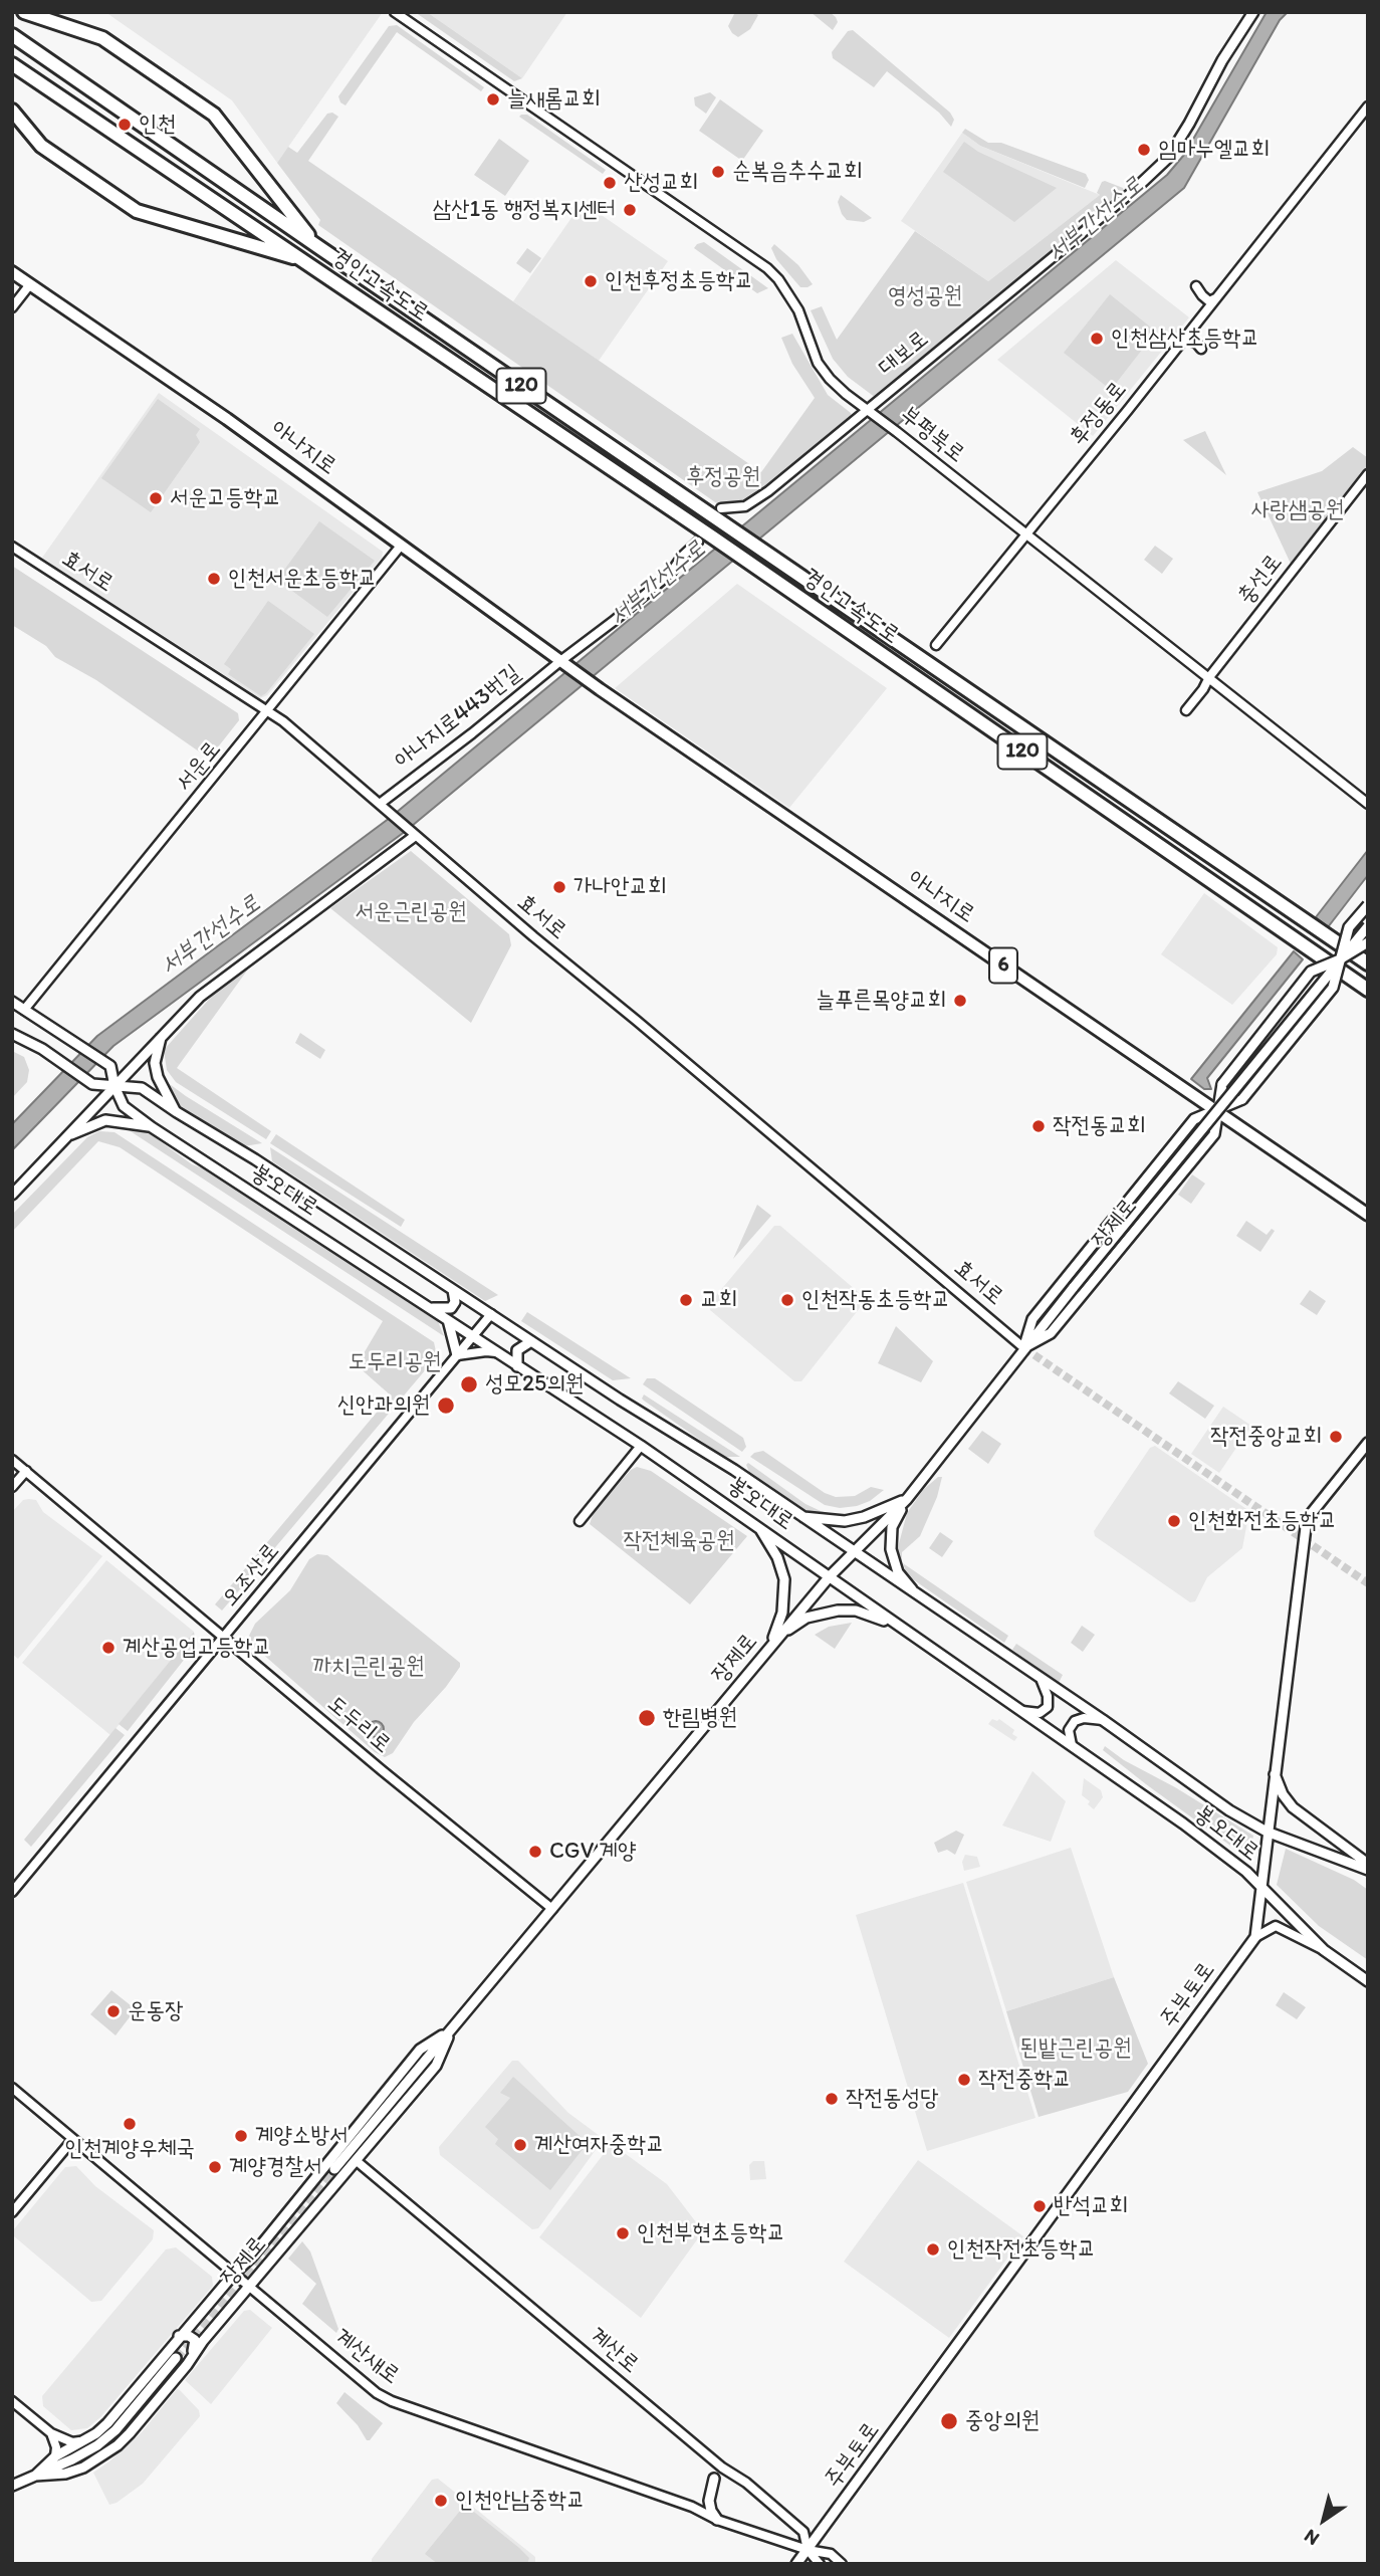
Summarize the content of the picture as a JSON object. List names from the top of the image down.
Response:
{
  "streets": {
    "highway": ["경인고속도로", "120"],
    "main road": [
      "대보로",
      "아나지로",
      "6",
      "봉오대로",
      "장제로",
      "주부토로"
    ],
    "street": [
      "후정동로",
      "부평북로",
      "효서로",
      "충선로",
      "아나지로443번길",
      "서운로",
      "오조산로",
      "도두리로",
      "계산로",
      "계산새로"
    ]
  },
  "crossings": [
    ["대보로", "부평북로"],
    ["후정동로", "부평북로"],
    ["부평북로", "충선로"],
    ["아나지로", "아나지로443번길"],
    ["아나지로", "서운로"],
    ["아나지로", "장제로"],
    ["효서로", "아나지로443번길"],
    ["효서로", "서운로"],
    ["효서로", "장제로"],
    ["서운로", "봉오대로"],
    ["봉오대로", "장제로"],
    ["봉오대로", "오조산로"],
    ["봉오대로", "주부토로"],
    ["장제로", "도두리로"],
    ["장제로", "계산로"],
    ["장제로", "계산새로"],
    ["오조산로", "도두리로"],
    ["주부토로", "계산로"],
    ["주부토로", "계산새로"],
    ["계산로", "계산새로"]
  ],
  "water": ["서부간선수로"],
  "parks": [
    "영성공원",
    "후정공원",
    "사랑샘공원",
    "서운근린공원",
    "도두리공원",
    "작전체육공원",
    "까치근린공원",
    "된밭근린공원"
  ],
  "places": [
    "늘새롬교회",
    "인천",
    "임마누엘교회",
    "순복음추수교회",
    "산성교회",
    "삼산1동 행정복지센터",
    "인천후정초등학교",
    "인천삼산초등학교",
    "서운고등학교",
    "인천서운초등학교",
    "가나안교회",
    "늘푸른목양교회",
    "작전동교회",
    "교회",
    "인천작동초등학교",
    "성모25의원",
    "신안과의원",
    "작전중앙교회",
    "인천화전초등학교",
    "계산공업고등학교",
    "한림병원",
    "CGV 계양",
    "운동장",
    "작전중학교",
    "작전동성당",
    "인천계양우체국",
    "계양소방서",
    "계산여자중학교",
    "계양경찰서",
    "반석교회",
    "인천부현초등학교",
    "인천작전초등학교",
    "중앙의원",
    "인천안남중학교"
  ],
  "north": "bottom left"
}
